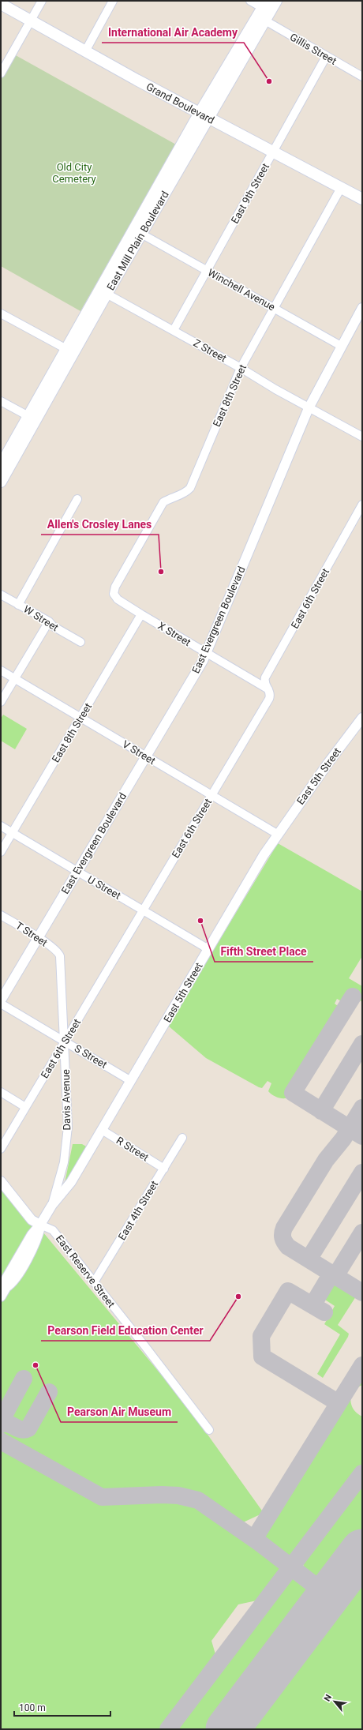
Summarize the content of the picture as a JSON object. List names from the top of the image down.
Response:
{
  "streets": {
    "main road": ["Grand Boulevard", "East Mill Plain Boulevard"],
    "street": [
      "Gillis Street",
      "East 9th Street",
      "Winchell Avenue",
      "Z Street",
      "East 8th Street",
      "East 6th Street",
      "W Street",
      "East Evergreen Boulevard",
      "X Street",
      "V Street",
      "East 5th Street",
      "U Street",
      "T Street",
      "S Street",
      "Davis Avenue",
      "R Street",
      "East 4th Street",
      "East Reserve Street"
    ]
  },
  "crossings": [
    ["Gillis Street", "East 9th Street"],
    ["Gillis Street", "East Mill Plain Boulevard"],
    ["Grand Boulevard", "East 9th Street"],
    ["Grand Boulevard", "East Mill Plain Boulevard"],
    ["Grand Boulevard", "East 8th Street"],
    ["East 9th Street", "Winchell Avenue"],
    ["East 9th Street", "Z Street"],
    ["East Mill Plain Boulevard", "Winchell Avenue"],
    ["East Mill Plain Boulevard", "Z Street"],
    ["Winchell Avenue", "East 8th Street"],
    ["Winchell Avenue", "East Evergreen Boulevard"],
    ["Z Street", "East 8th Street"],
    ["Z Street", "East Evergreen Boulevard"],
    ["East 8th Street", "X Street"],
    ["East 8th Street", "V Street"],
    ["East 8th Street", "U Street"],
    ["East 6th Street", "X Street"],
    ["East 6th Street", "V Street"],
    ["East 6th Street", "U Street"],
    ["East 6th Street", "S Street"],
    ["East 6th Street", "Davis Avenue"],
    ["East Evergreen Boulevard", "X Street"],
    ["East Evergreen Boulevard", "V Street"],
    ["East Evergreen Boulevard", "U Street"],
    ["East Evergreen Boulevard", "T Street"],
    ["V Street", "East 5th Street"],
    ["East 5th Street", "U Street"],
    ["East 5th Street", "S Street"],
    ["East 5th Street", "Davis Avenue"],
    ["East 5th Street", "R Street"],
    ["East 5th Street", "East Reserve Street"],
    ["T Street", "Davis Avenue"],
    ["S Street", "Davis Avenue"],
    ["R Street", "East 4th Street"],
    ["East 4th Street", "East Reserve Street"]
  ],
  "parks": ["Old City Cemetery"],
  "places": [
    "International Air Academy",
    "Allen's Crosley Lanes",
    "Fifth Street Place",
    "Pearson Field Education Center",
    "Pearson Air Museum"
  ],
  "scale_bar": "100 m",
  "north": "top left"
}
